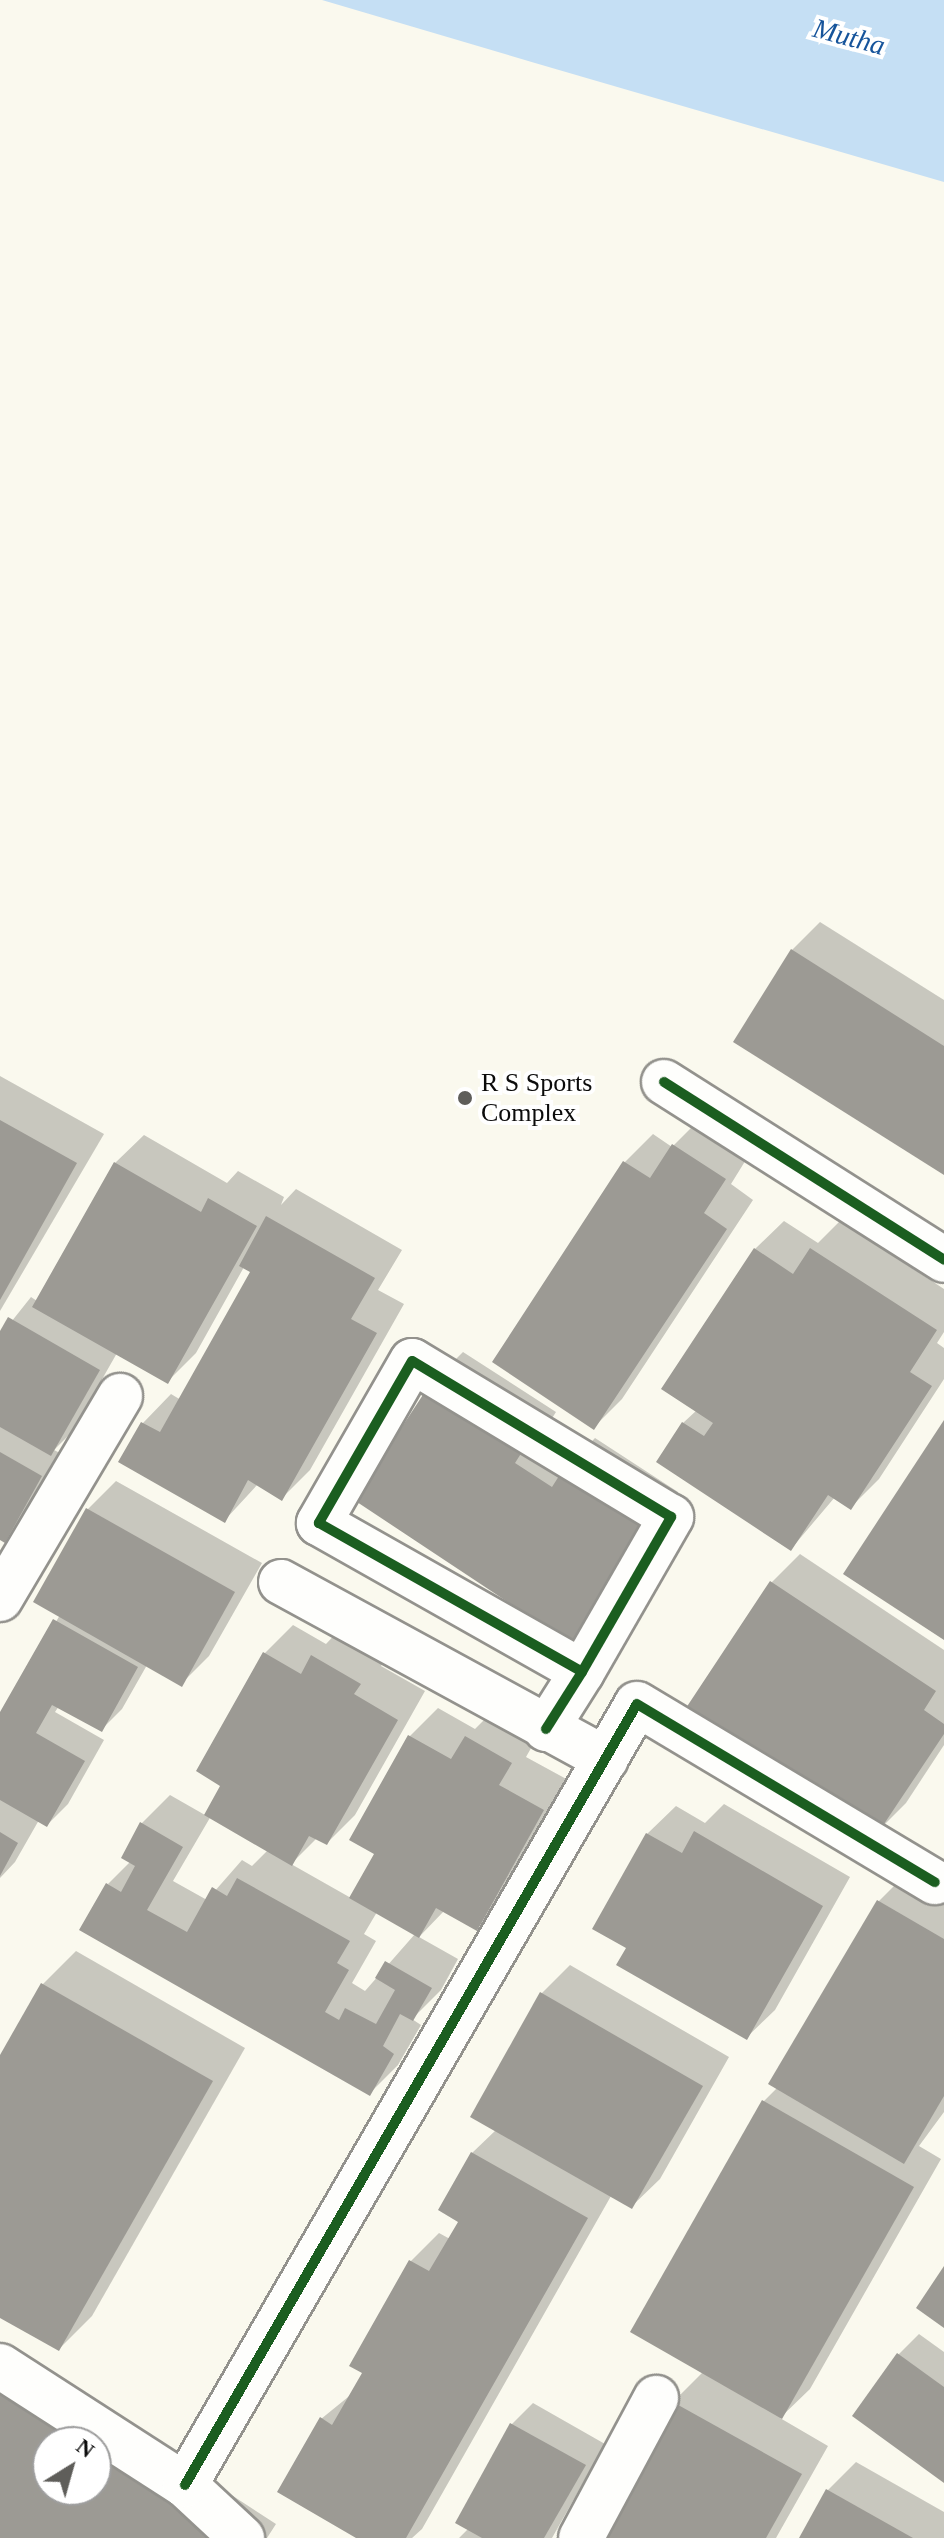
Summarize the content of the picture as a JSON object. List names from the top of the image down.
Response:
{
  "water": ["Mutha"],
  "places": ["R S Sports Complex"],
  "north": "top right"
}
